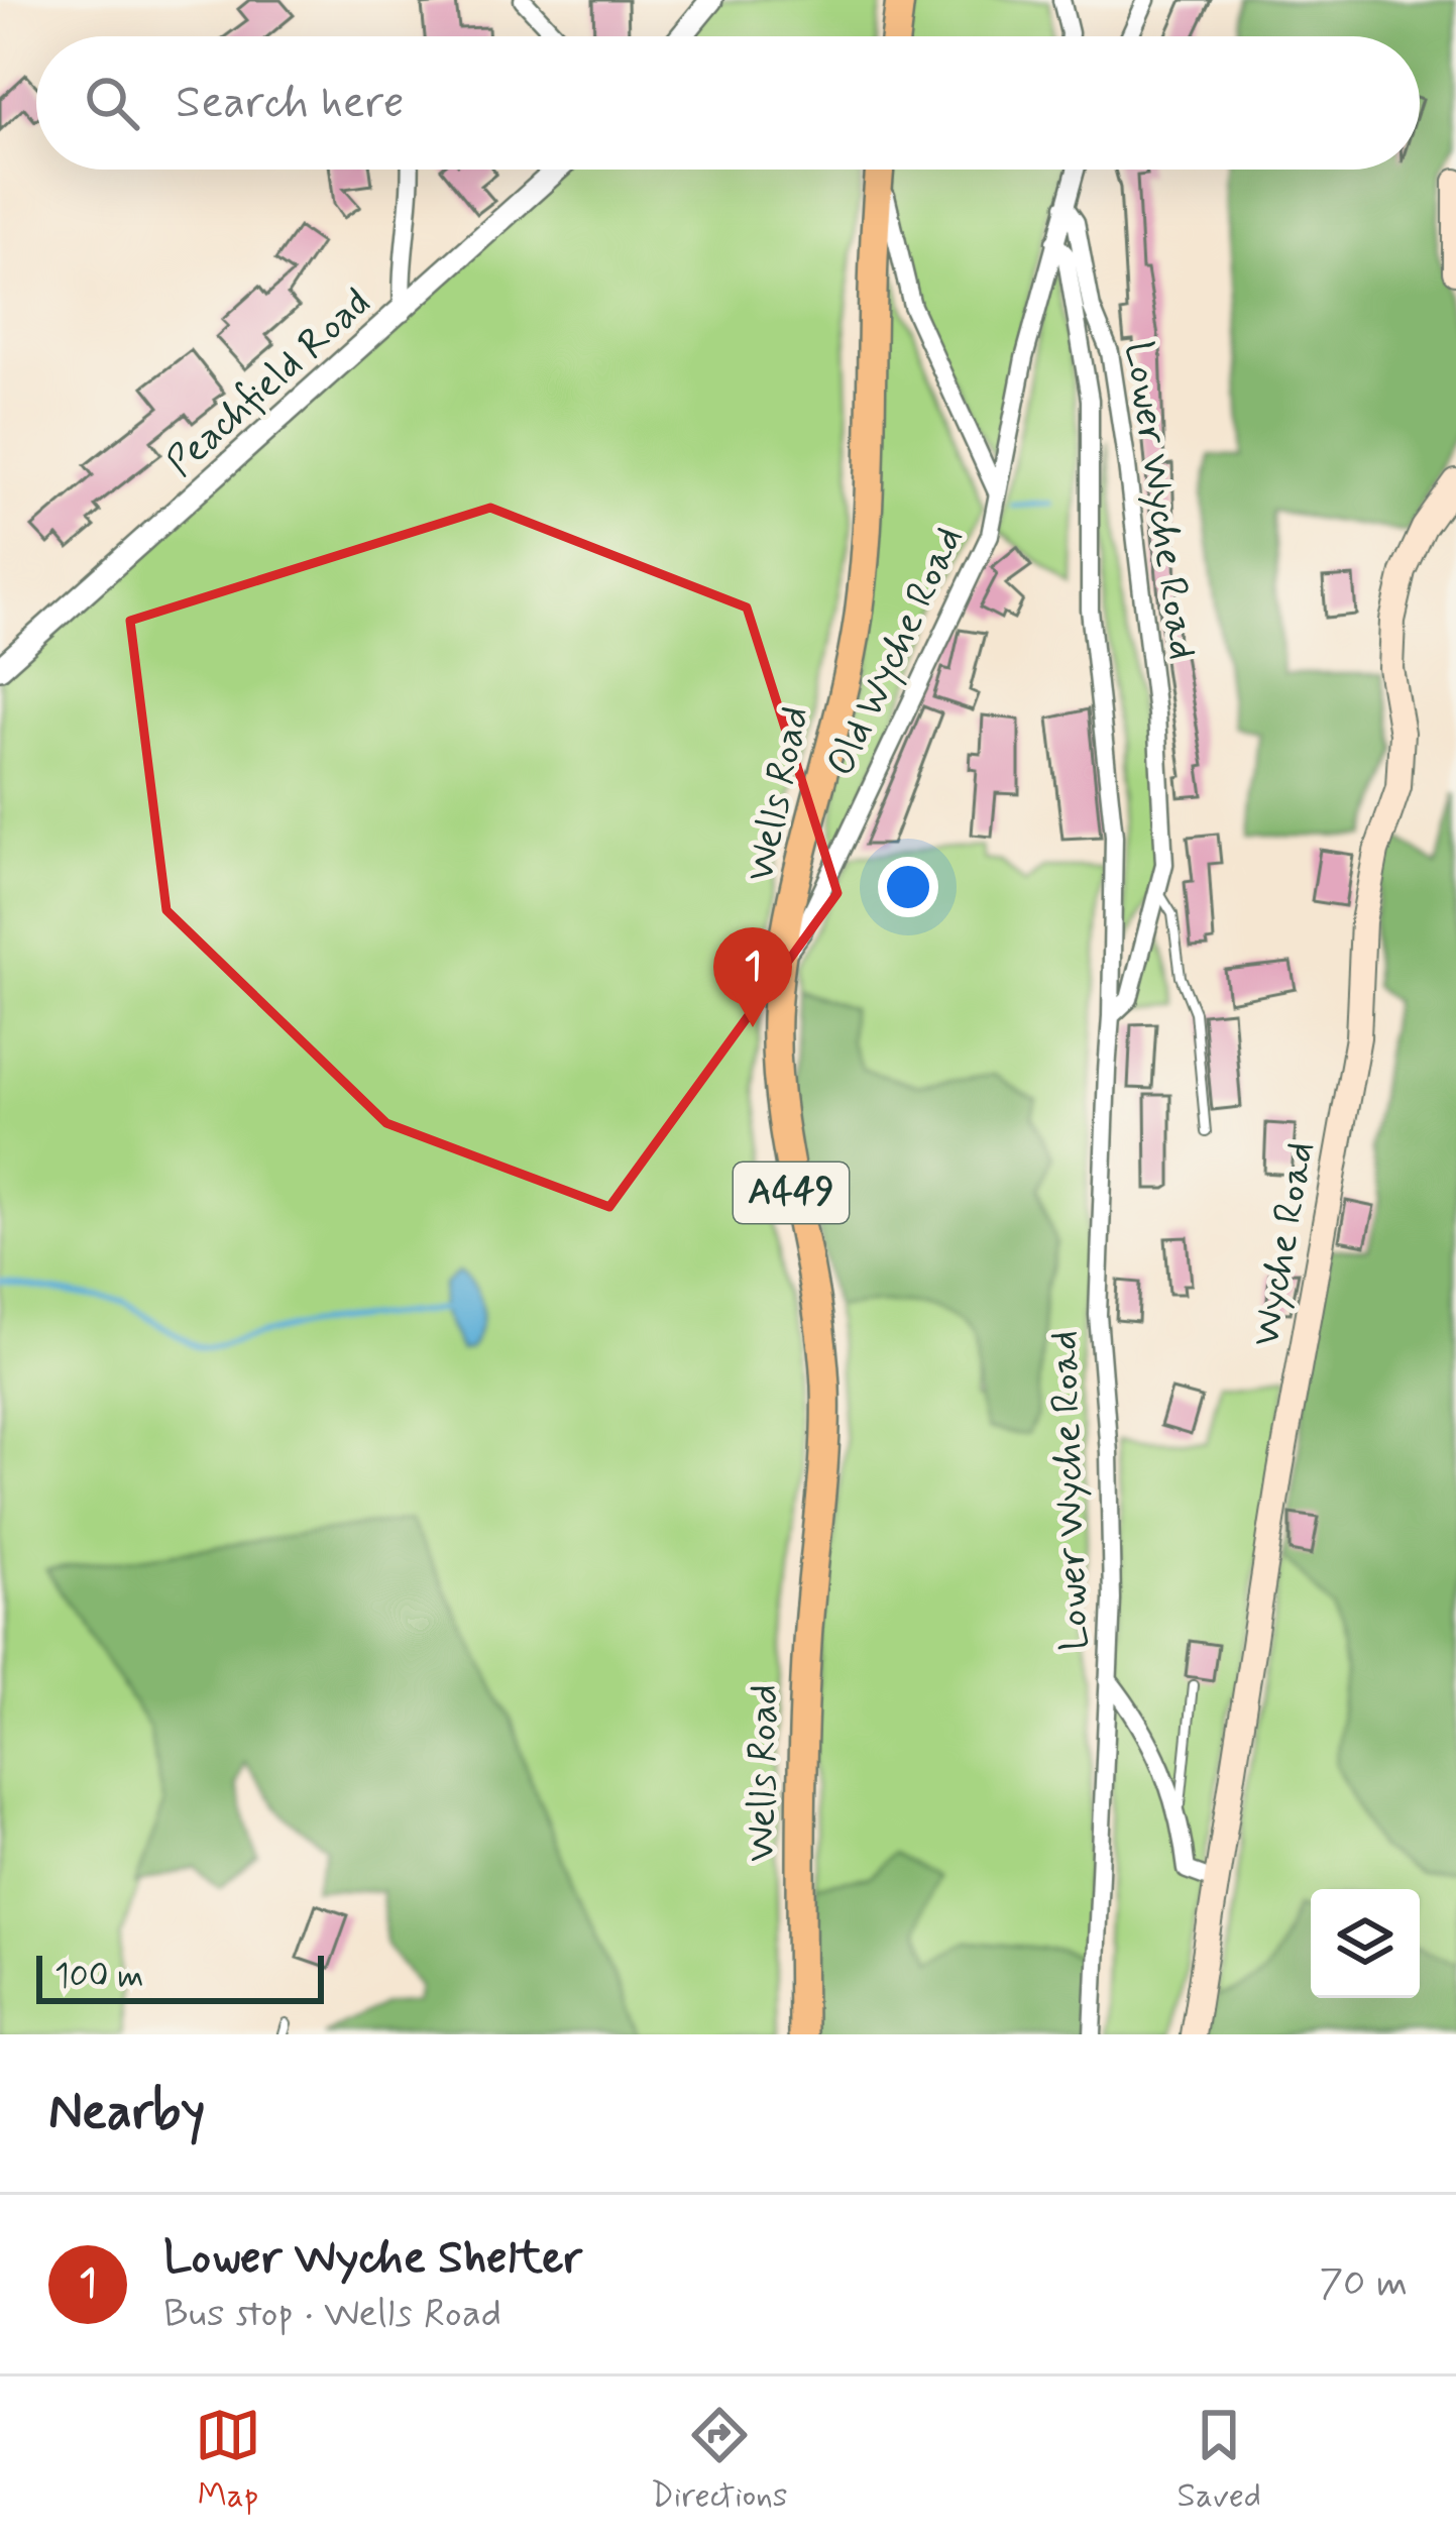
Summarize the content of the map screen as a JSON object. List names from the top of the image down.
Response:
{
  "streets": {
    "highway": ["Wells Road", "A449"],
    "main road": ["Wyche Road"],
    "street": ["Peachfield Road", "Lower Wyche Road", "Old Wyche Road"]
  },
  "crossings": [
    ["Lower Wyche Road", "Old Wyche Road"],
    ["Old Wyche Road", "Wells Road"]
  ],
  "scale_bar": "100 m",
  "page": {
    "search": "Search here",
    "pins": "1",
    "scale": "100 m",
    "heading": "Nearby",
    "list": [
      {
        "mark": "1",
        "name": "Lower Wyche Shelter",
        "note": "Bus stop · Wells Road",
        "value": "70 m"
      }
    ],
    "nav": ["Map", "Directions", "Saved"]
  }
}
